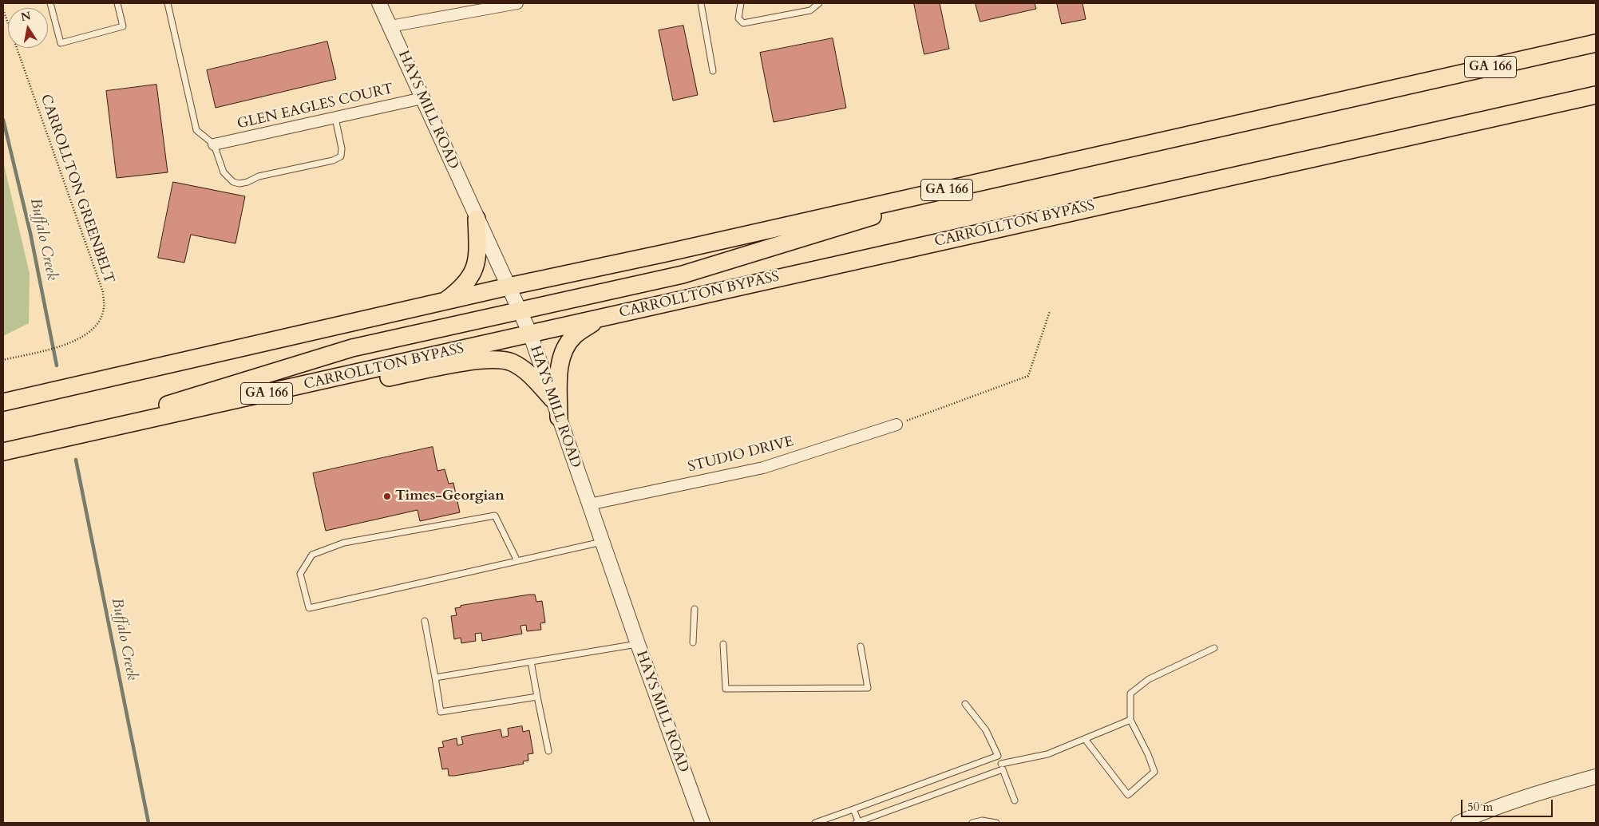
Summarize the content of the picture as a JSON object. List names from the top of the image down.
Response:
{
  "streets": {
    "main road": ["GA 166", "CARROLLTON BYPASS"],
    "street": ["GLEN EAGLES COURT", "HAYS MILL ROAD", "STUDIO DRIVE"],
    "path": ["CARROLLTON GREENBELT"]
  },
  "crossings": [
    ["GA 166", "HAYS MILL ROAD"],
    ["GLEN EAGLES COURT", "HAYS MILL ROAD"],
    ["HAYS MILL ROAD", "CARROLLTON BYPASS"],
    ["HAYS MILL ROAD", "STUDIO DRIVE"]
  ],
  "water": ["Buffalo Creek"],
  "places": ["Times-Georgian"],
  "scale_bar": "50 m",
  "north": "top"
}
